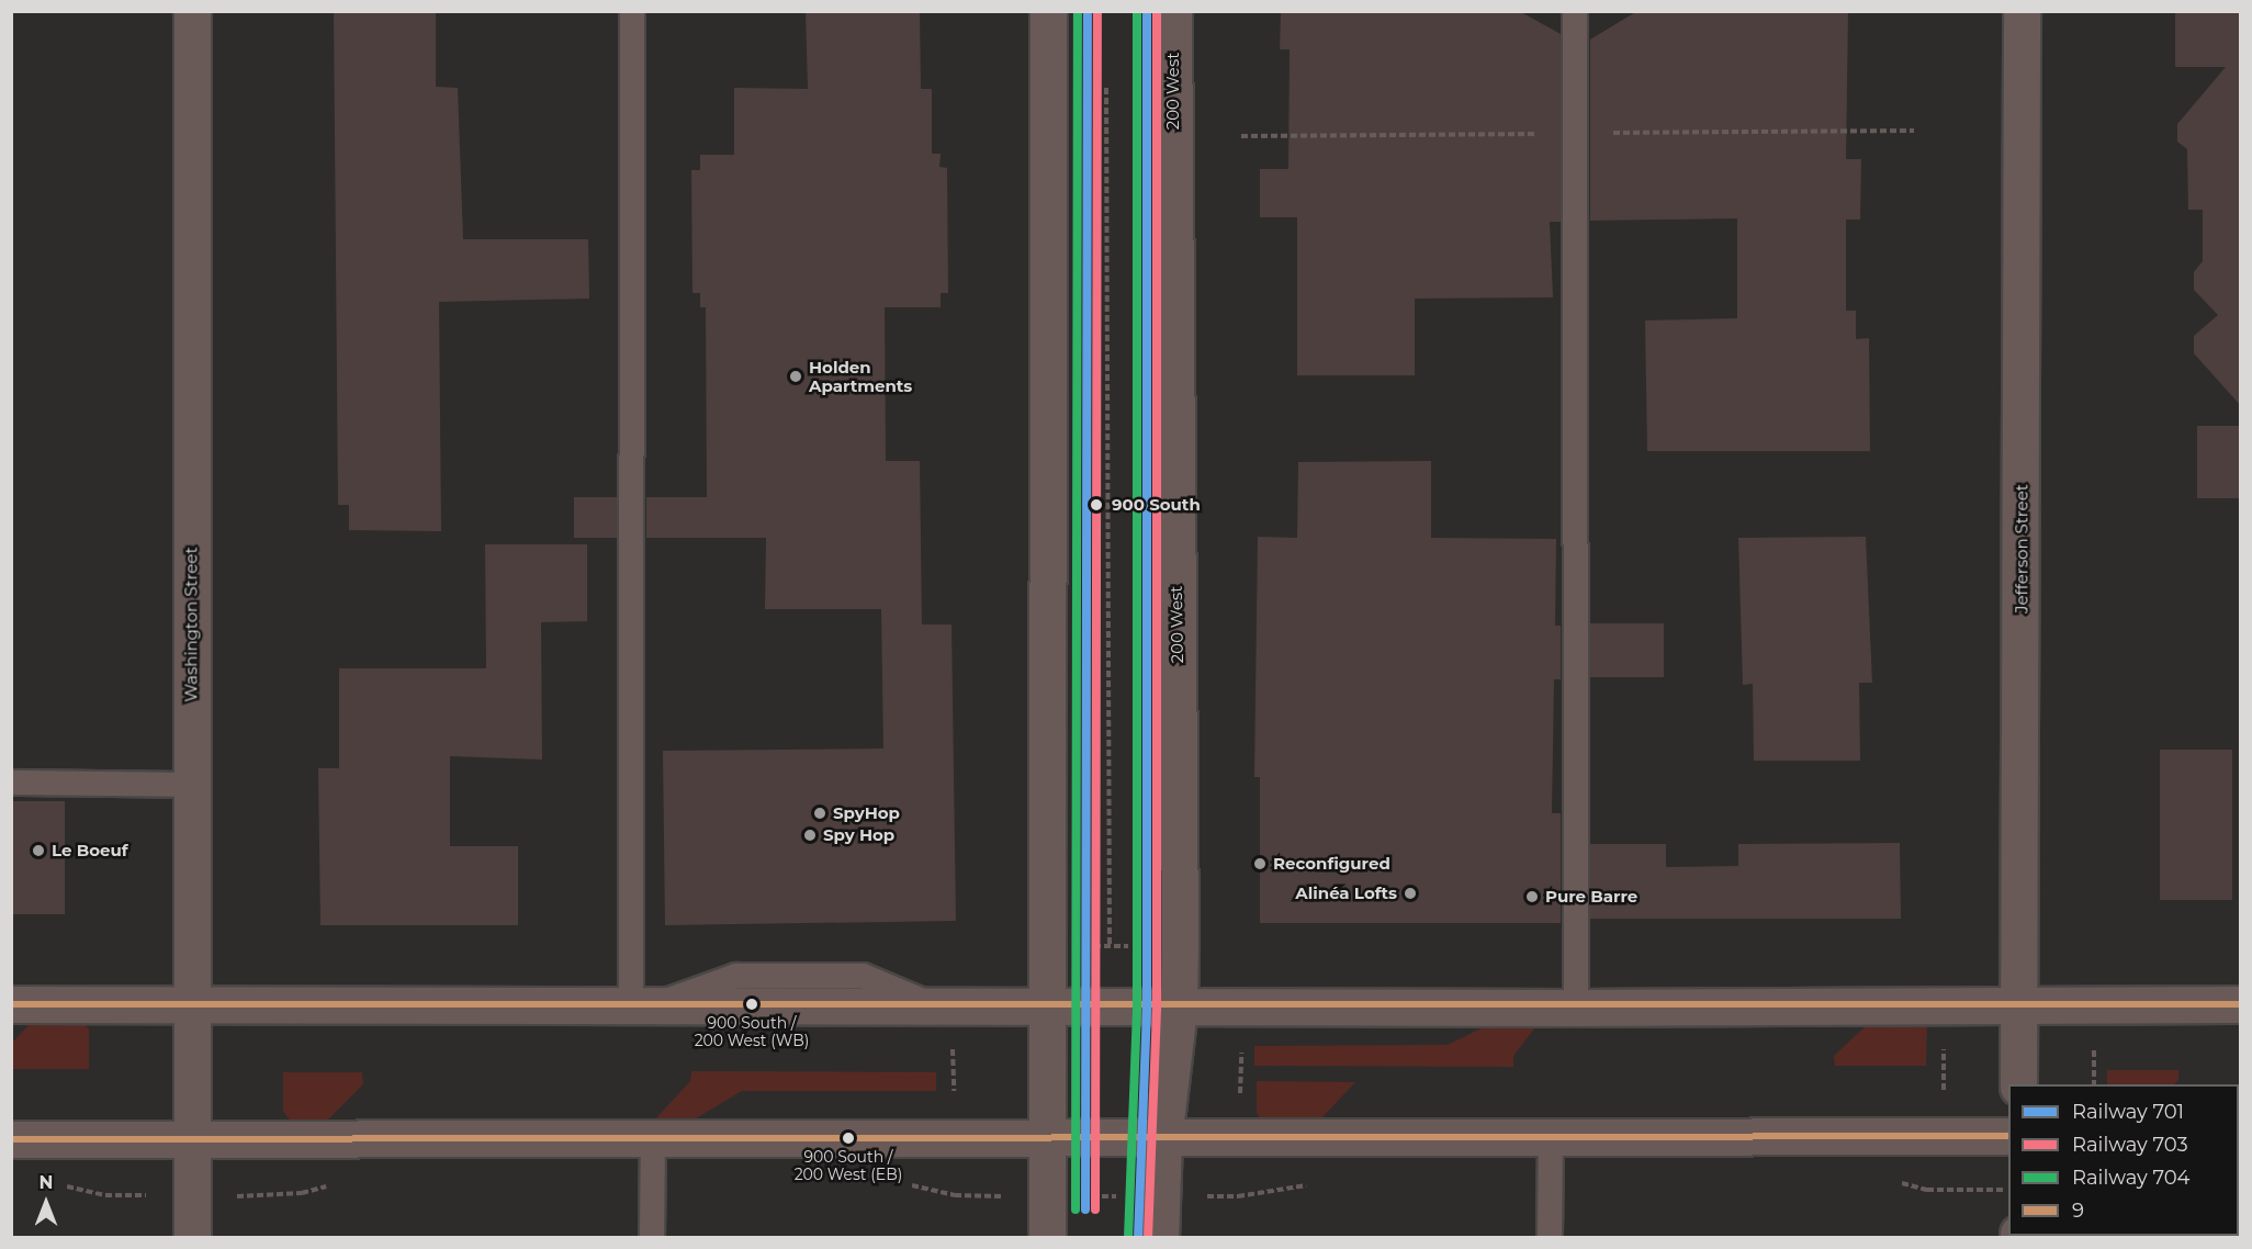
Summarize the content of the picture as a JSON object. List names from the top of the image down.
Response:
{
  "streets": {
    "street": ["200 West", "Jefferson Street", "Washington Street"]
  },
  "places": [
    "Holden Apartments",
    "900 South",
    "SpyHop",
    "Spy Hop",
    "Le Boeuf",
    "Reconfigured",
    "Alinéa Lofts",
    "Pure Barre",
    "900 South / 200 West (WB)",
    "900 South / 200 West (EB)"
  ],
  "lines": [
    "rail line 701",
    "rail line 703",
    "rail line 704",
    "transit line 9"
  ],
  "legend": [
    "Railway 701",
    "Railway 703",
    "Railway 704",
    "9"
  ],
  "north": "top"
}
